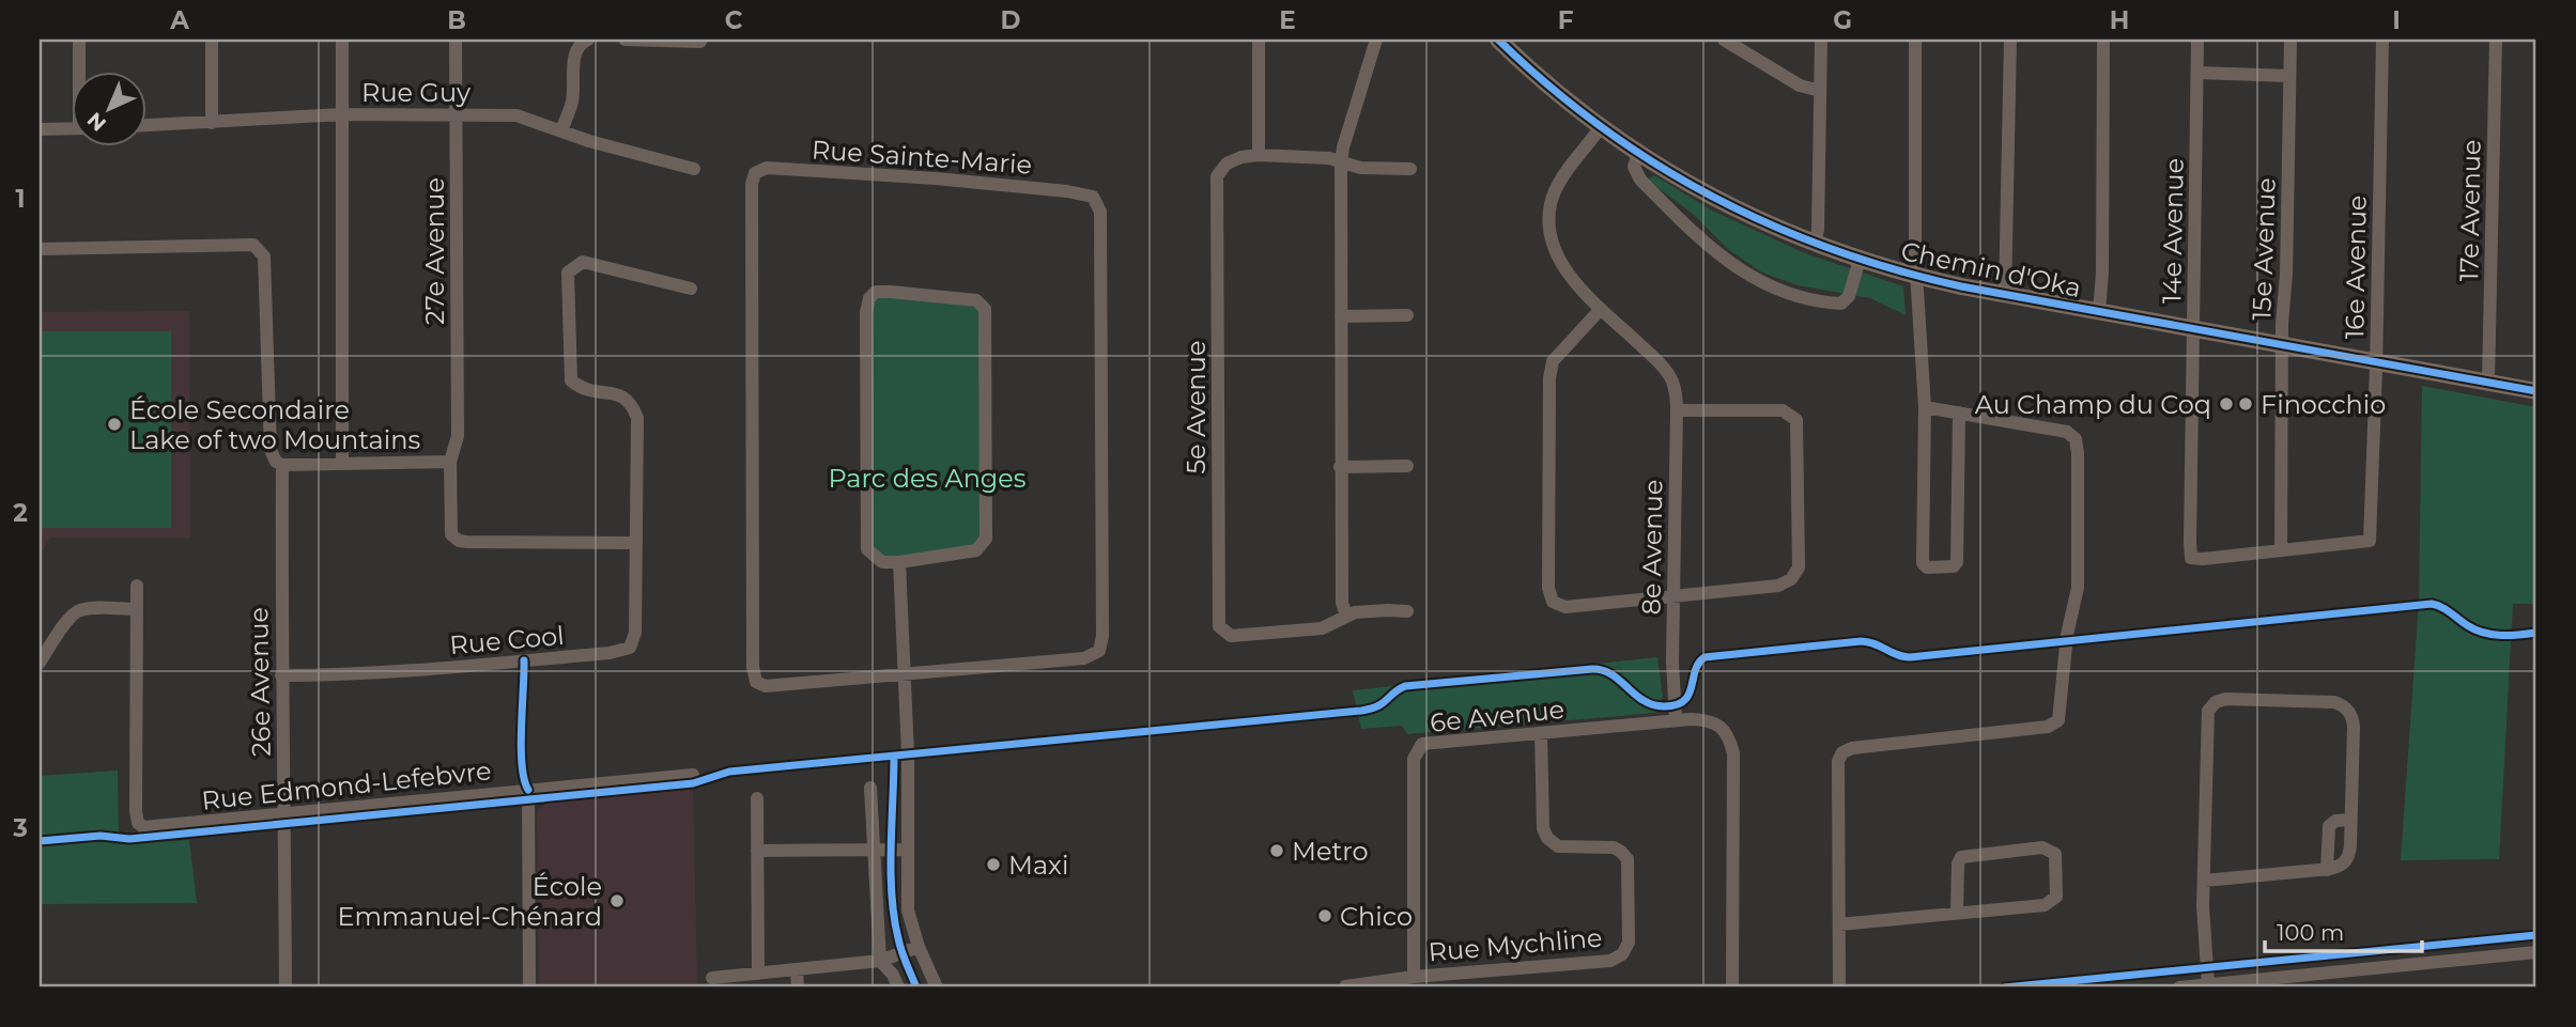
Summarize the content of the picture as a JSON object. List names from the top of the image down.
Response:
{
  "streets": {
    "main road": ["Chemin d'Oka"],
    "street": [
      "Rue Guy",
      "Rue Sainte-Marie",
      "17e Avenue",
      "14e Avenue",
      "15e Avenue",
      "27e Avenue",
      "16e Avenue",
      "5e Avenue",
      "8e Avenue",
      "Rue Cool",
      "26e Avenue",
      "6e Avenue",
      "Rue Edmond-Lefebvre",
      "Rue Mychline"
    ]
  },
  "crossings": [
    ["Rue Guy", "27e Avenue"],
    ["17e Avenue", "Chemin d'Oka"],
    ["14e Avenue", "15e Avenue"],
    ["14e Avenue", "16e Avenue"],
    ["14e Avenue", "Chemin d'Oka"],
    ["15e Avenue", "16e Avenue"],
    ["15e Avenue", "Chemin d'Oka"],
    ["27e Avenue", "Rue Cool"],
    ["16e Avenue", "Chemin d'Oka"],
    ["Chemin d'Oka", "8e Avenue"],
    ["8e Avenue", "6e Avenue"],
    ["Rue Cool", "26e Avenue"],
    ["26e Avenue", "Rue Edmond-Lefebvre"],
    ["6e Avenue", "Rue Mychline"]
  ],
  "parks": ["Parc des Anges"],
  "places": [
    "Au Champ du Coq",
    "Finocchio",
    "École Secondaire Lake of two Mountains",
    "Metro",
    "Maxi",
    "École Emmanuel-Chénard",
    "Chico"
  ],
  "scale_bar": "100 m",
  "north": "bottom left",
  "grid": {
    "columns": [
      "A",
      "B",
      "C",
      "D",
      "E",
      "F",
      "G",
      "H",
      "I"
    ],
    "rows": ["1", "2", "3"]
  }
}
